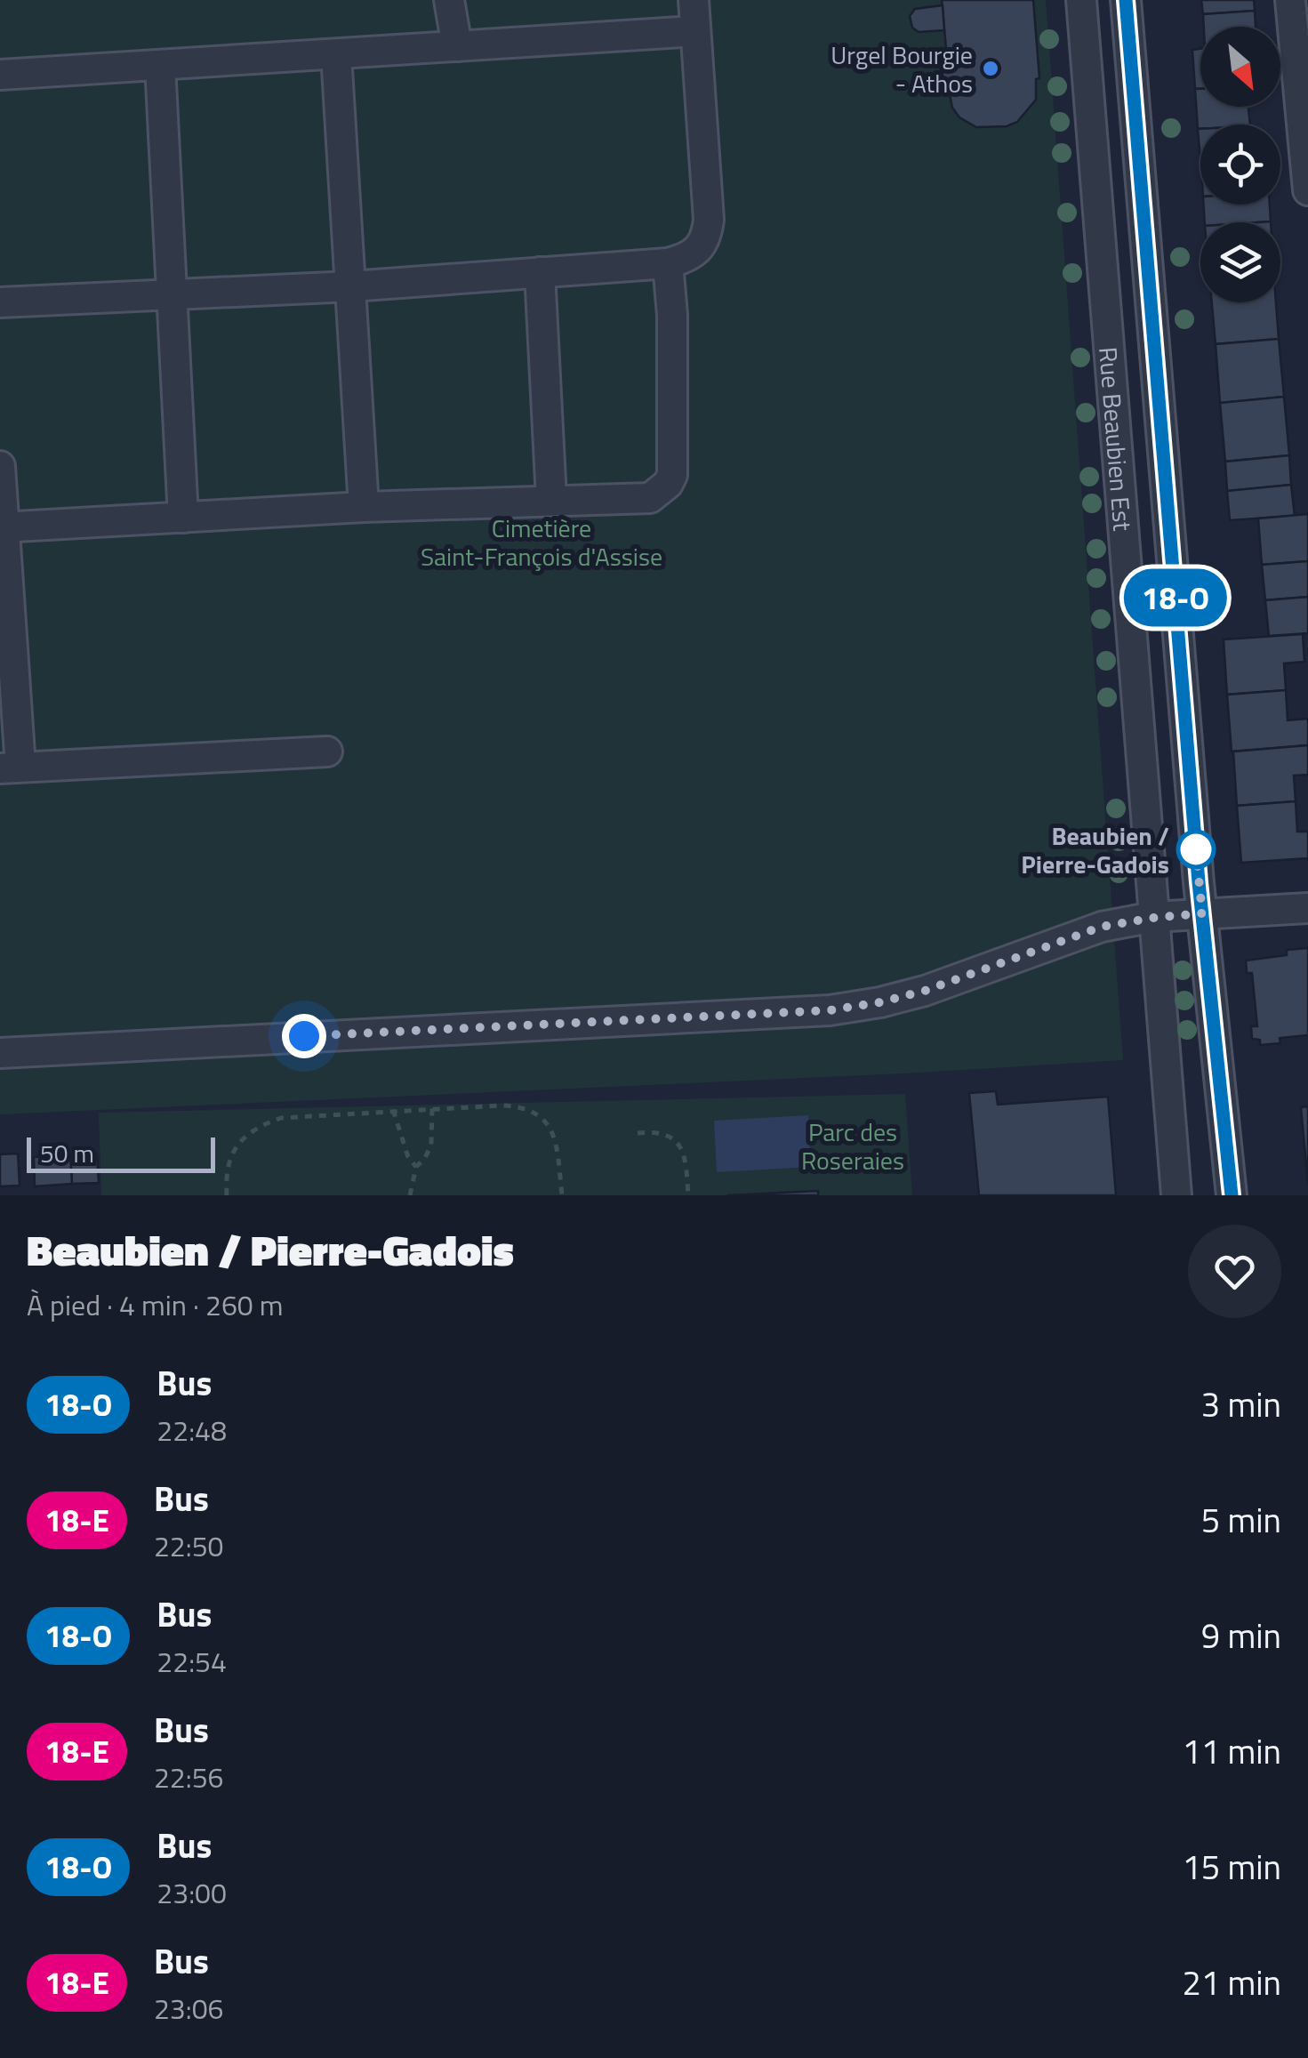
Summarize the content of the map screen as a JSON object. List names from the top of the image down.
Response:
{
  "streets": {
    "street": ["Rue Beaubien Est"]
  },
  "parks": ["Cimetière Saint-François d'Assise", "Parc des Roseraies"],
  "places": ["Urgel Bourgie - Athos", "Beaubien / Pierre-Gadois"],
  "lines": ["bus line 18-O"],
  "scale_bar": "50 m",
  "north": "bottom right",
  "page": {
    "on_map": "18-O",
    "scale": "50 m",
    "heading": ["Beaubien / Pierre-Gadois", "À pied · 4 min · 260 m"],
    "list": [
      {
        "mark": "18-O",
        "name": "Bus",
        "note": "22:48",
        "value": "3 min"
      },
      {
        "mark": "18-E",
        "name": "Bus",
        "note": "22:50",
        "value": "5 min"
      },
      {
        "mark": "18-O",
        "name": "Bus",
        "note": "22:54",
        "value": "9 min"
      },
      {
        "mark": "18-E",
        "name": "Bus",
        "note": "22:56",
        "value": "11 min"
      },
      {
        "mark": "18-O",
        "name": "Bus",
        "note": "23:00",
        "value": "15 min"
      },
      {
        "mark": "18-E",
        "name": "Bus",
        "note": "23:06",
        "value": "21 min"
      }
    ]
  }
}
